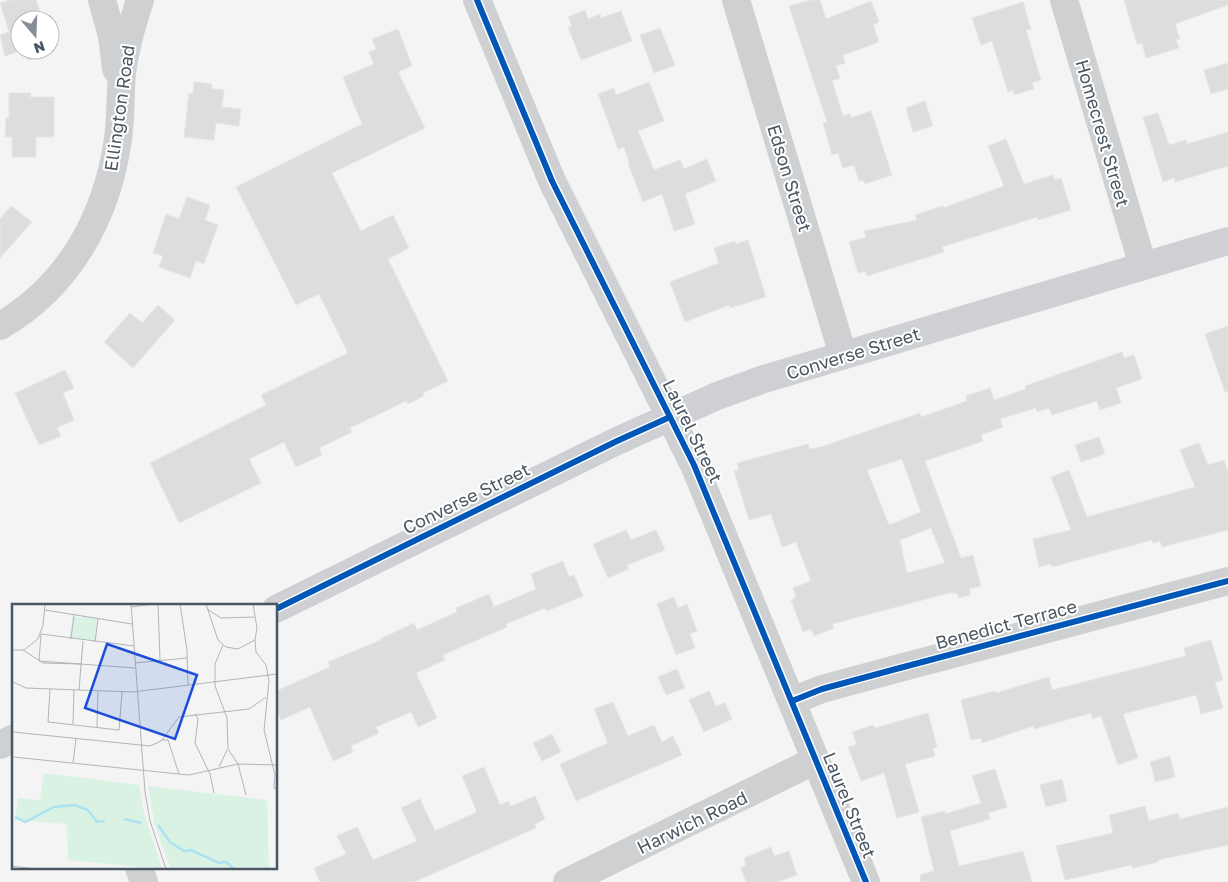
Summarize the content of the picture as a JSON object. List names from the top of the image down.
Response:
{
  "streets": {
    "main road": ["Converse Street"],
    "street": [
      "Ellington Road",
      "Homecrest Street",
      "Edson Street",
      "Laurel Street",
      "Benedict Terrace",
      "Harwich Road"
    ]
  },
  "crossings": [
    ["Homecrest Street", "Converse Street"],
    ["Edson Street", "Converse Street"],
    ["Converse Street", "Laurel Street"],
    ["Laurel Street", "Benedict Terrace"],
    ["Laurel Street", "Harwich Road"]
  ],
  "north": "bottom"
}
